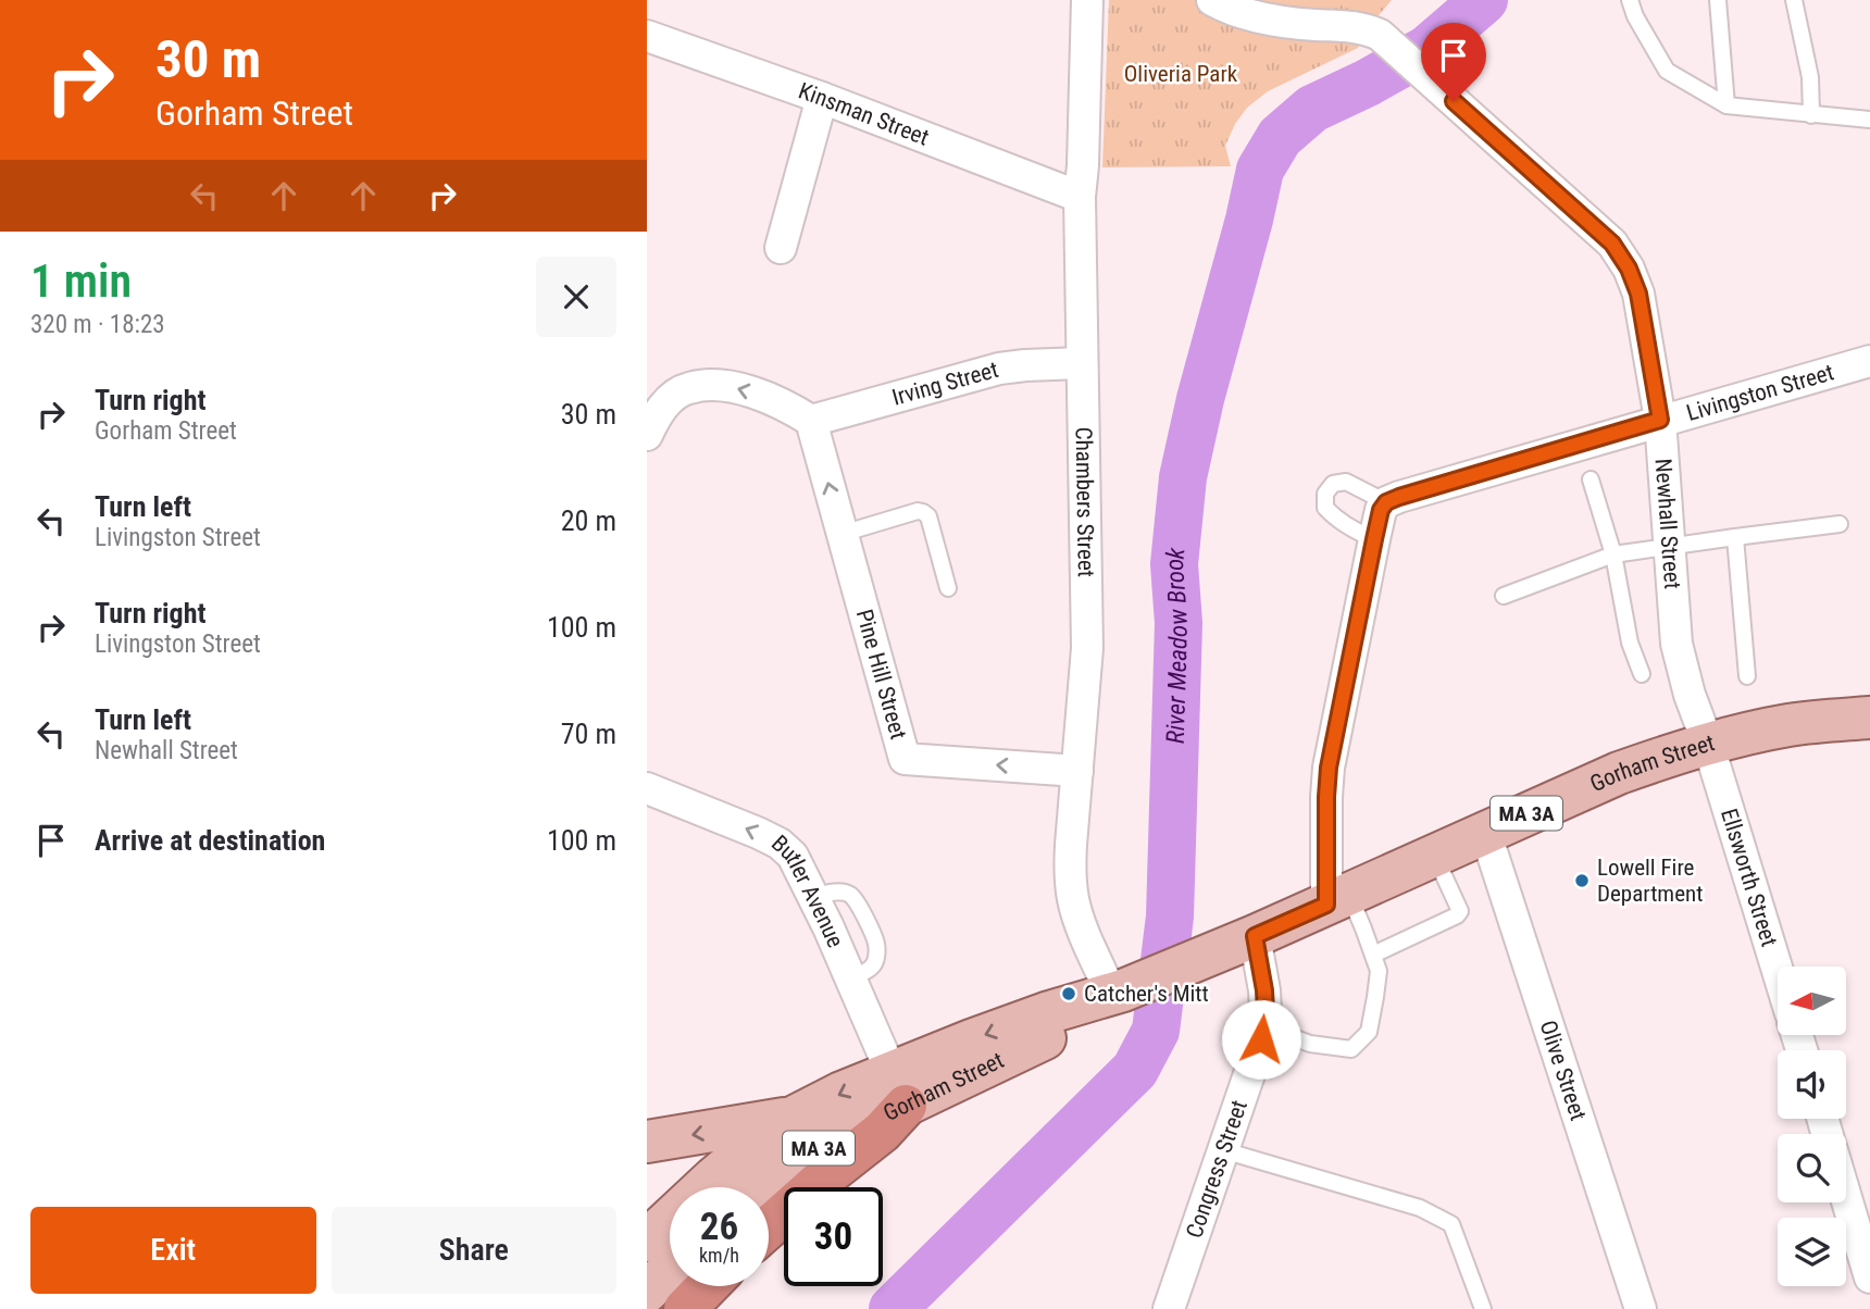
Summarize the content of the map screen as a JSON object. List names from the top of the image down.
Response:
{
  "streets": {
    "main road": ["Gorham Street", "MA 3A"],
    "street": [
      "Kinsman Street",
      "Irving Street",
      "Livingston Street",
      "Chambers Street",
      "Newhall Street",
      "Pine Hill Street",
      "Ellsworth Street",
      "Butler Avenue",
      "Olive Street",
      "Congress Street"
    ]
  },
  "crossings": [
    ["Kinsman Street", "Chambers Street"],
    ["Irving Street", "Chambers Street"],
    ["Irving Street", "Pine Hill Street"],
    ["Livingston Street", "Newhall Street"],
    ["Chambers Street", "Pine Hill Street"],
    ["Chambers Street", "Gorham Street"],
    ["Newhall Street", "Gorham Street"],
    ["Newhall Street", "Ellsworth Street"],
    ["Gorham Street", "MA 3A"],
    ["Gorham Street", "Ellsworth Street"],
    ["Gorham Street", "Butler Avenue"],
    ["Gorham Street", "Olive Street"],
    ["Gorham Street", "Congress Street"]
  ],
  "one_way": ["Pine Hill Street", "Butler Avenue"],
  "water": ["River Meadow Brook"],
  "parks": ["Oliveria Park"],
  "places": ["Lowell Fire Department", "Catcher's Mitt"],
  "north": "left",
  "page": {
    "turn": ["30 m", "Gorham Street"],
    "heading": ["1 min", "320 m · 18:23"],
    "list": [
      {
        "name": "Turn right",
        "note": "Gorham Street",
        "value": "30 m"
      },
      {
        "name": "Turn left",
        "note": "Livingston Street",
        "value": "20 m"
      },
      {
        "name": "Turn right",
        "note": "Livingston Street",
        "value": "100 m"
      },
      {
        "name": "Turn left",
        "note": "Newhall Street",
        "value": "70 m"
      },
      {
        "name": "Arrive at destination",
        "value": "100 m"
      }
    ],
    "speed": "26 km/h",
    "limit": "30",
    "buttons": ["Exit", "Share"]
  }
}
